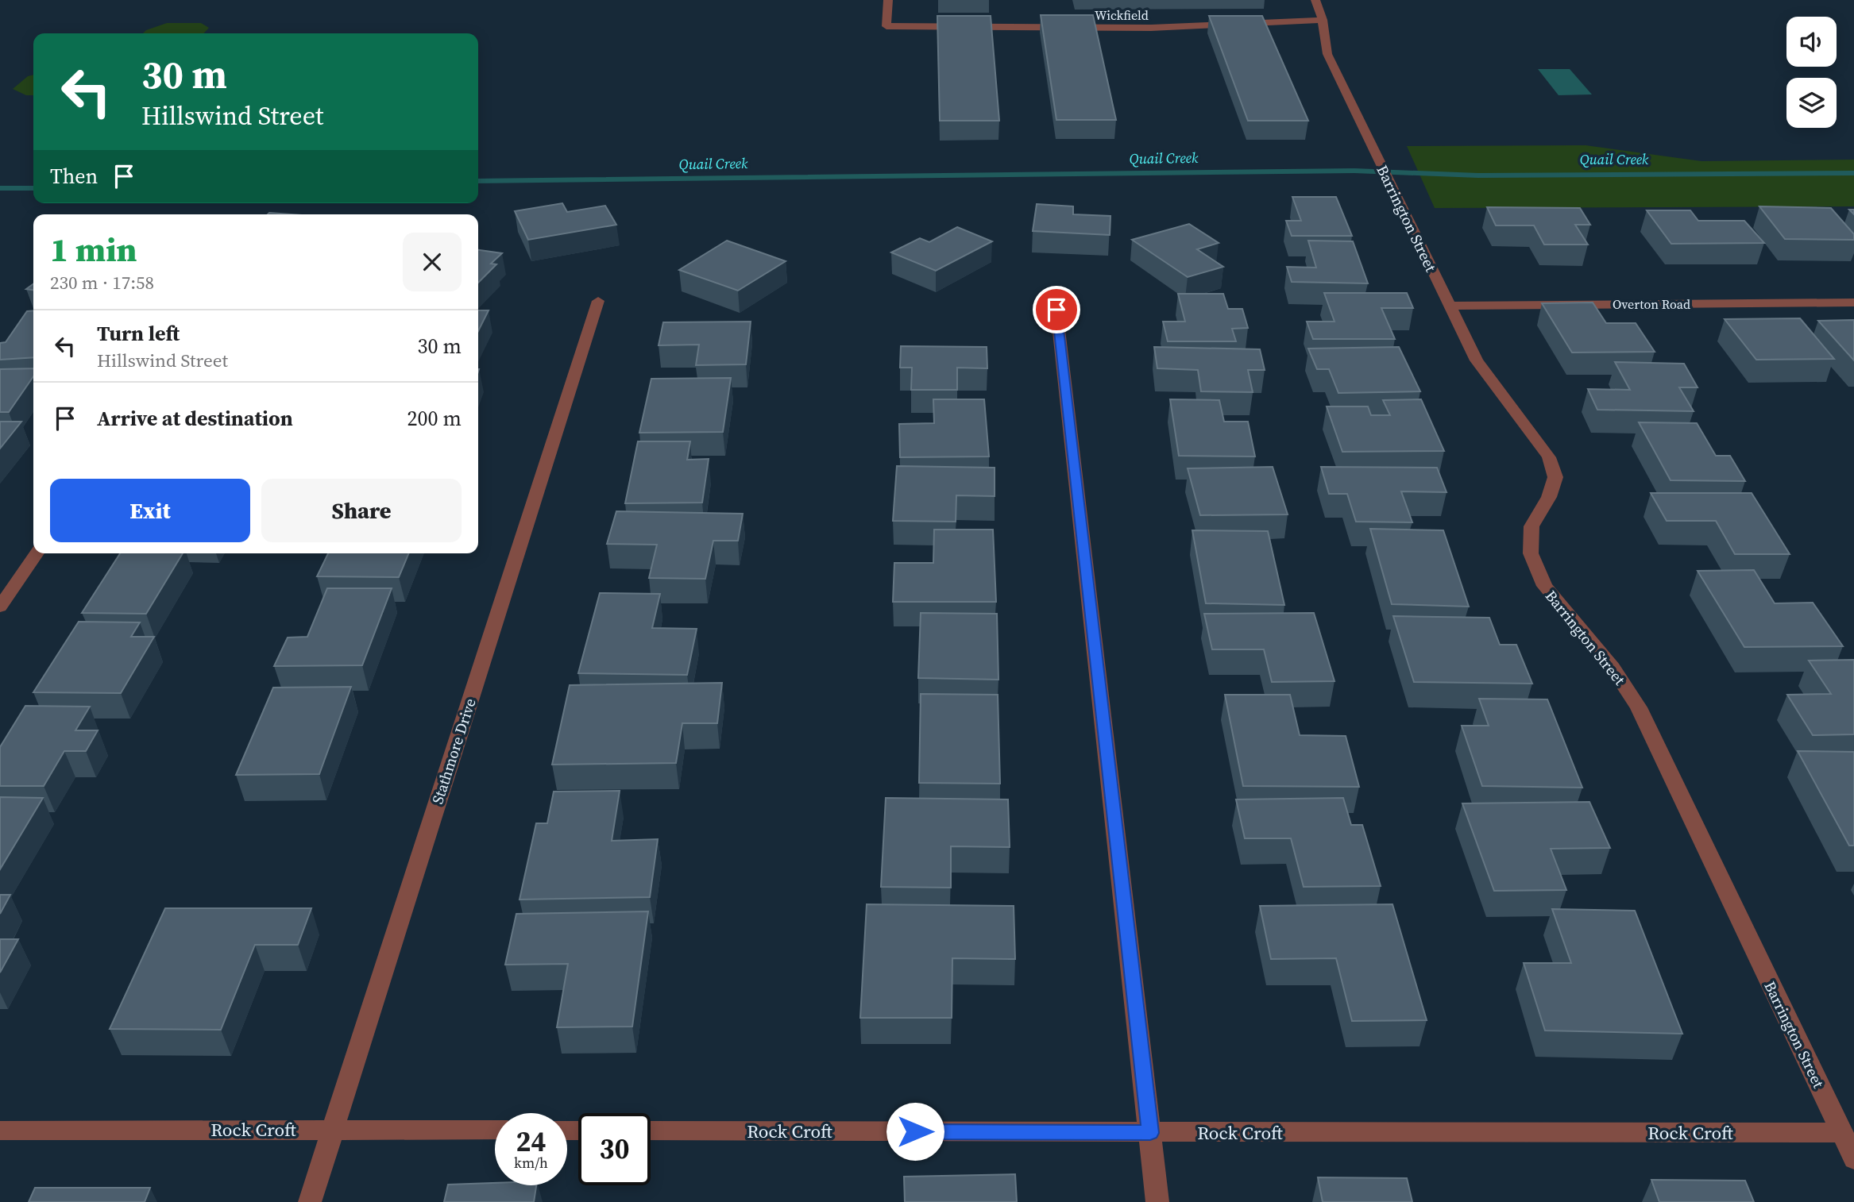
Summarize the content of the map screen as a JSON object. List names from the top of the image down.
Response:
{
  "streets": {
    "street": [
      "Wickfield",
      "Barrington Street",
      "Overton Road",
      "Stathmore Drive",
      "Rock Croft"
    ]
  },
  "crossings": [
    ["Wickfield", "Barrington Street"],
    ["Barrington Street", "Overton Road"],
    ["Barrington Street", "Rock Croft"],
    ["Stathmore Drive", "Rock Croft"]
  ],
  "water": ["Quail Creek"],
  "page": {
    "turn": ["30 m", "Hillswind Street"],
    "then": "Then",
    "heading": ["1 min", "230 m · 17:58"],
    "list": [
      {
        "name": "Turn left",
        "note": "Hillswind Street",
        "value": "30 m"
      },
      {
        "name": "Arrive at destination",
        "value": "200 m"
      }
    ],
    "buttons": ["Exit", "Share"],
    "speed": "24 km/h",
    "limit": "30"
  }
}
